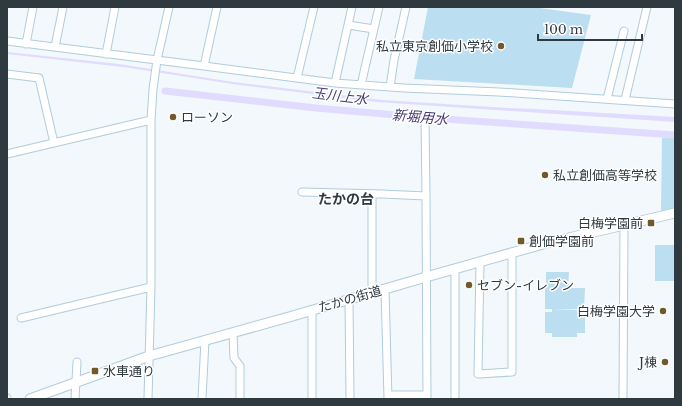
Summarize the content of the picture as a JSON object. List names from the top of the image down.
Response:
{
  "streets": {
    "street": ["たかの街道"]
  },
  "districts": ["たかの台"],
  "water": ["玉川上水", "新堀用水"],
  "places": {
    "other": [
      "私立東京創価小学校",
      "ローソン",
      "私立創価高等学校",
      "セブン-イレブン",
      "白梅学園大学",
      "J棟"
    ],
    "transit": ["白梅学園前", "創価学園前", "水車通り"]
  },
  "scale_bar": "100 m"
}
